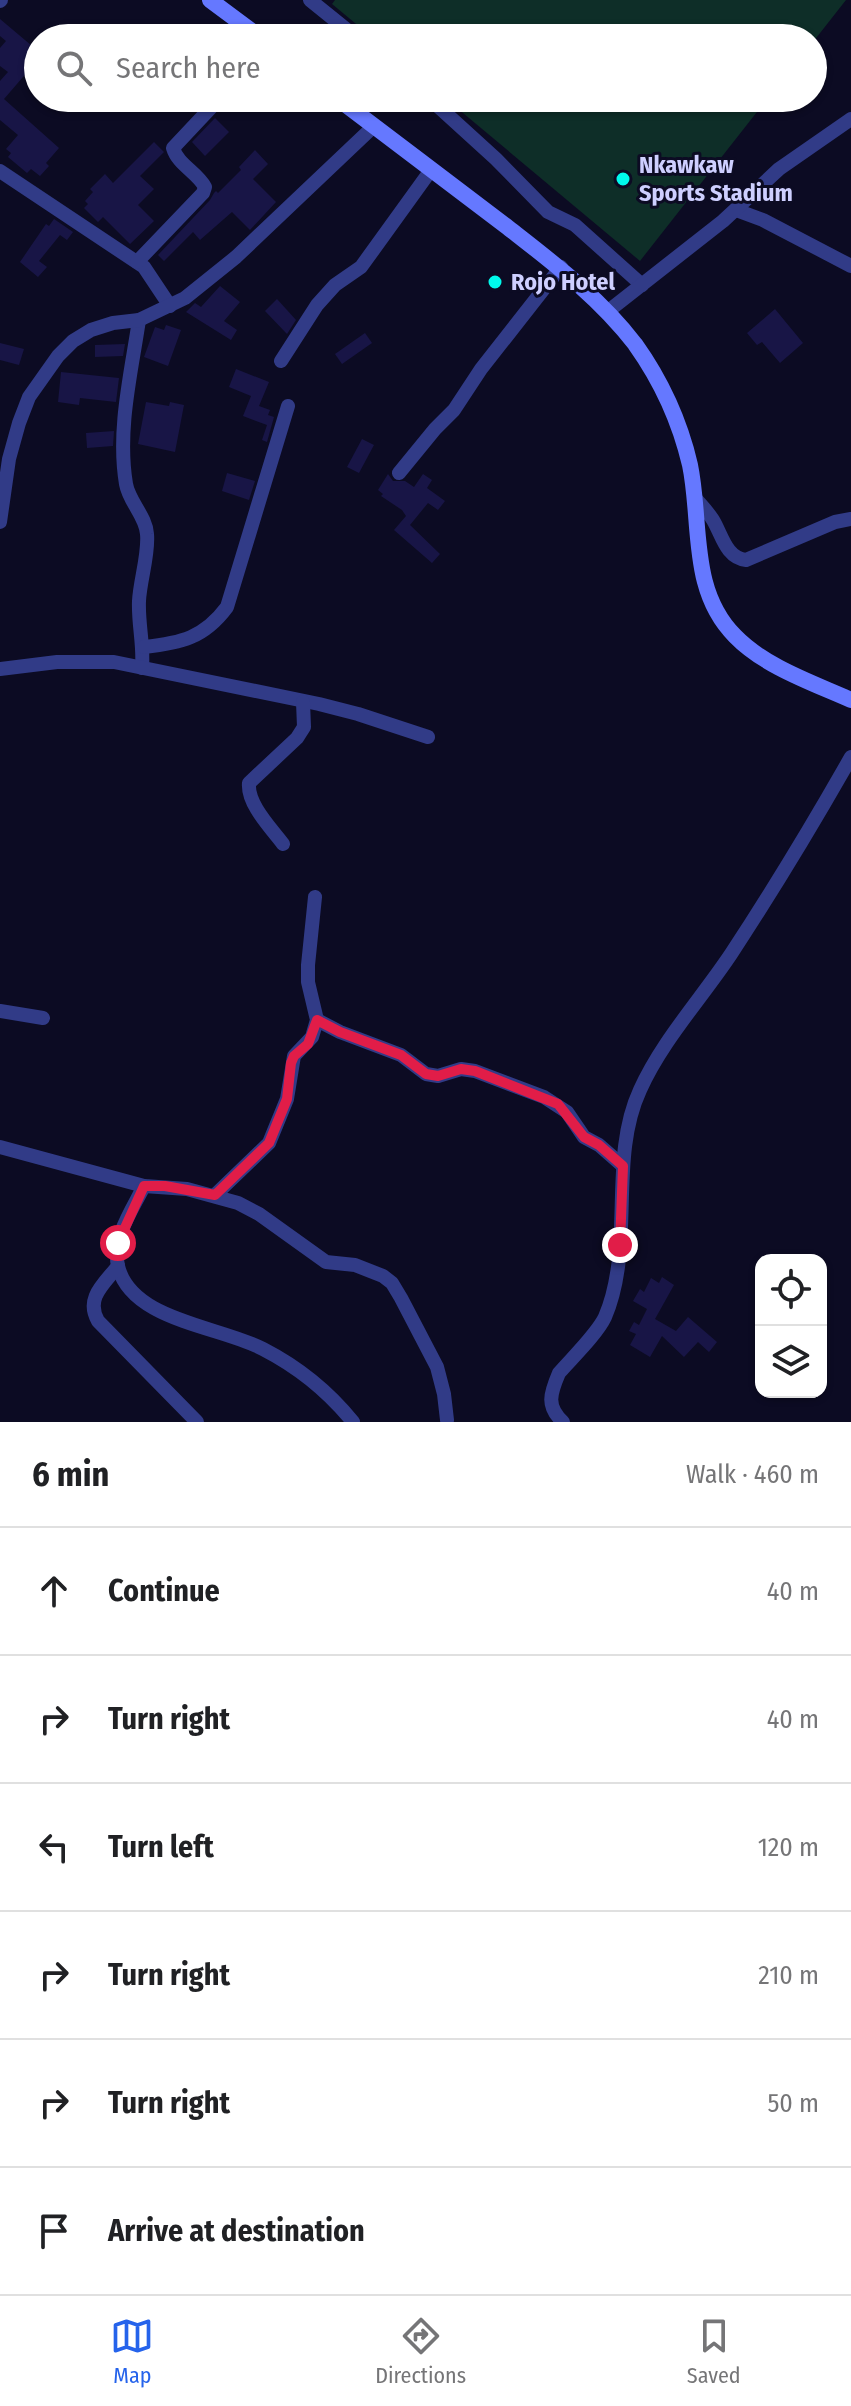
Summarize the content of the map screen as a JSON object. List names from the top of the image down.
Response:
{
  "places": ["Nkawkaw Sports Stadium", "Rojo Hotel"],
  "page": {
    "search": "Search here",
    "heading": ["6 min", "Walk · 460 m"],
    "list": [
      ["Continue", "40 m"],
      ["Turn right", "40 m"],
      ["Turn left", "120 m"],
      ["Turn right", "210 m"],
      ["Turn right", "50 m"],
      "Arrive at destination"
    ],
    "nav": ["Map", "Directions", "Saved"]
  }
}
